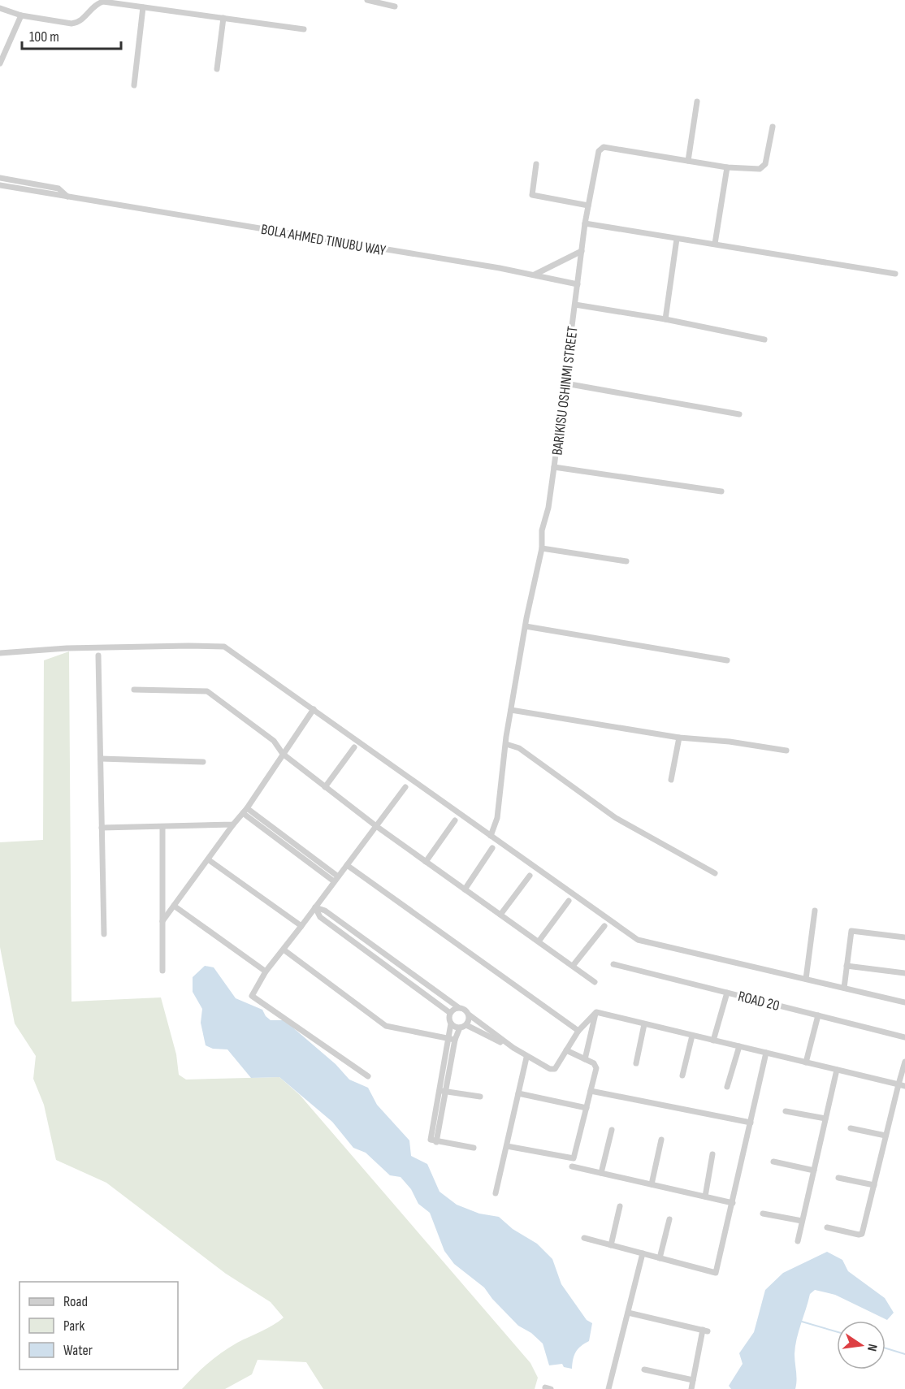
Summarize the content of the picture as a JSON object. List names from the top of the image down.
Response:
{
  "streets": {
    "street": ["BOLA AHMED TINUBU WAY", "BARIKISU OSHINMI STREET", "ROAD 20"]
  },
  "crossings": [
    ["BOLA AHMED TINUBU WAY", "BARIKISU OSHINMI STREET"]
  ],
  "legend": ["Road", "Park", "Water"],
  "scale_bar": "100 m",
  "north": "right"
}
